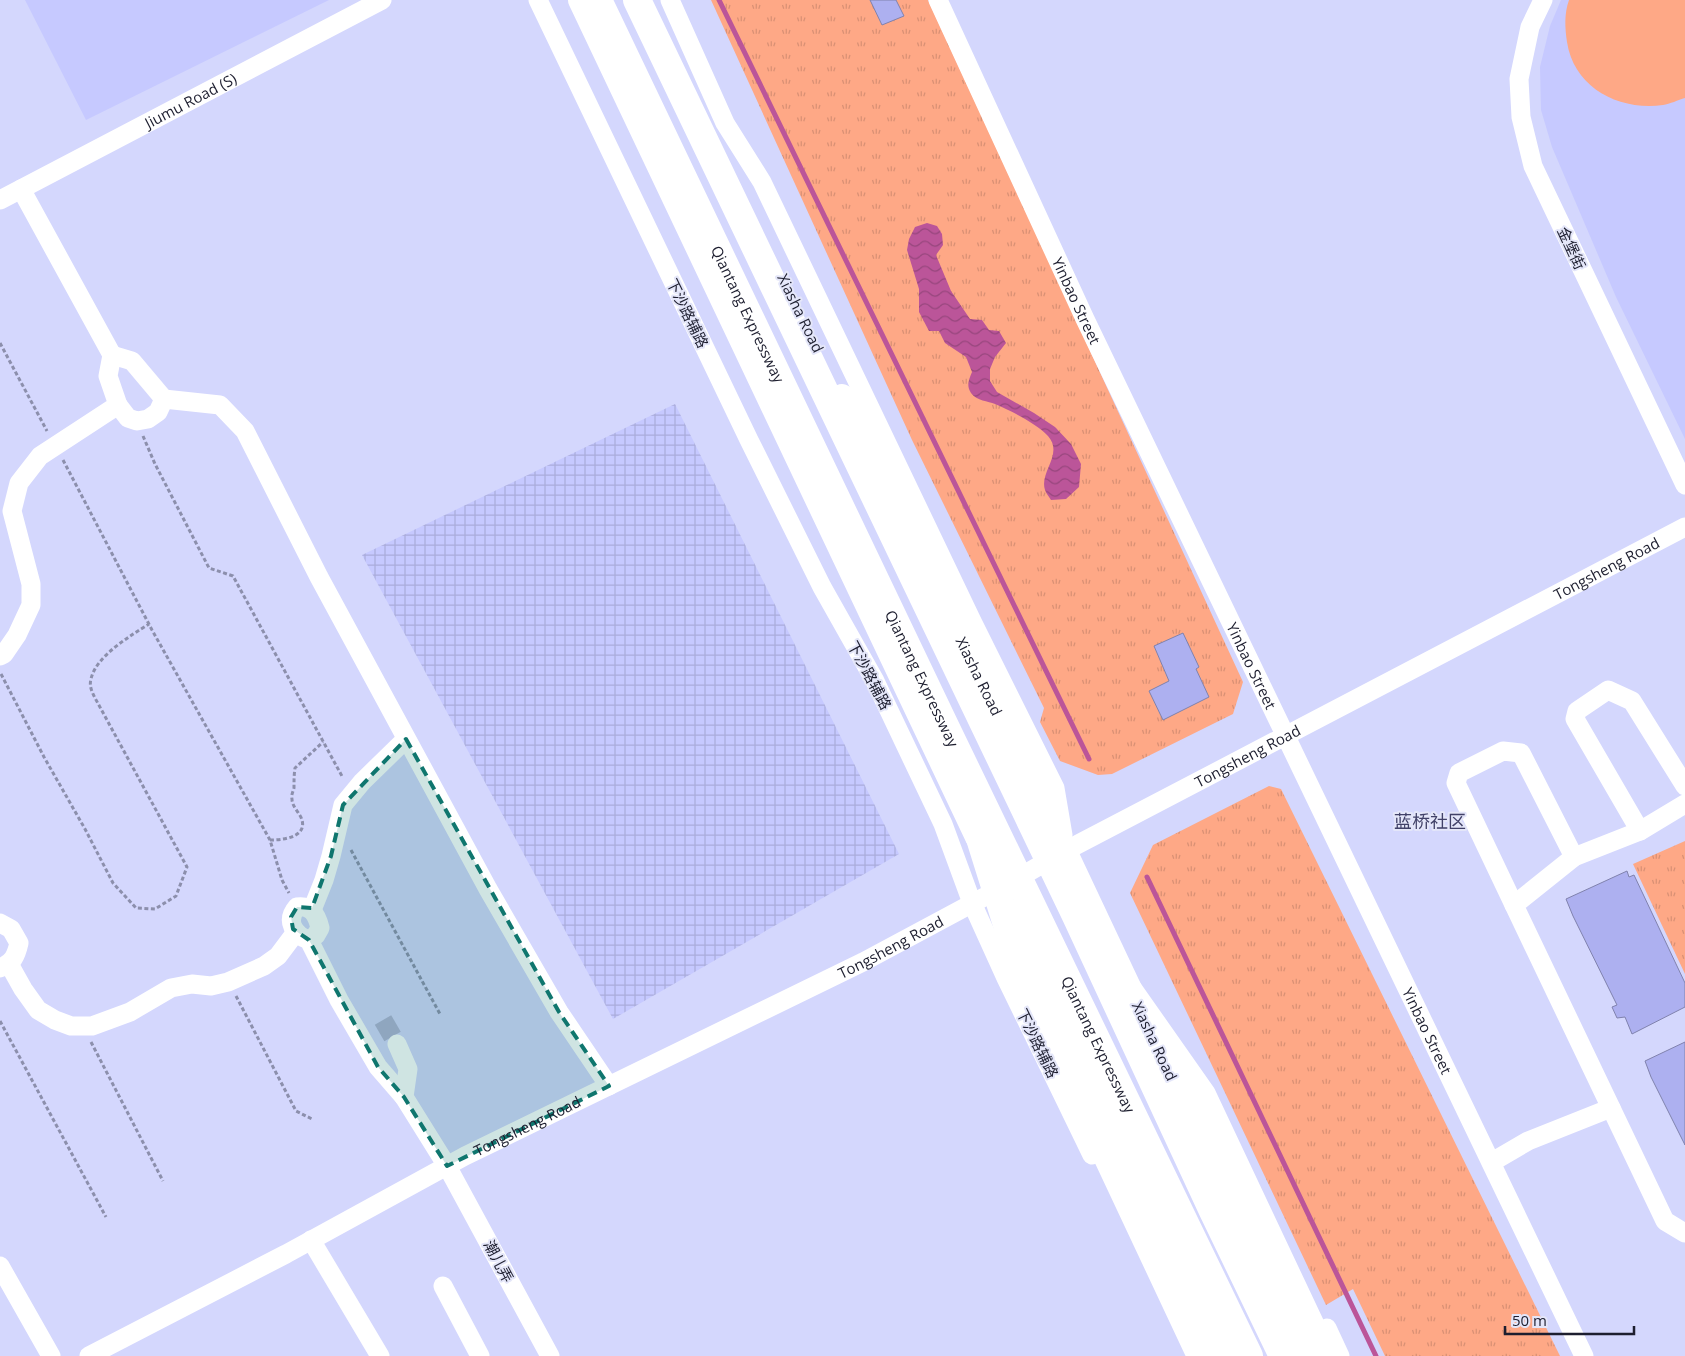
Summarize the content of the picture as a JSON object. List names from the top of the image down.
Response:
{
  "streets": {
    "highway": ["Qiantang Expressway"],
    "main road": ["Xiasha Road"],
    "street": [
      "Jiumu Road (S)",
      "金堡街",
      "Yinbao Street",
      "下沙路辅路",
      "Tongsheng Road",
      "潮儿弄"
    ]
  },
  "crossings": [
    ["Yinbao Street", "Tongsheng Road"],
    ["下沙路辅路", "Tongsheng Road"],
    ["Xiasha Road", "Tongsheng Road"],
    ["Tongsheng Road", "潮儿弄"]
  ],
  "districts": ["蓝桥社区"],
  "scale_bar": "50 m"
}
